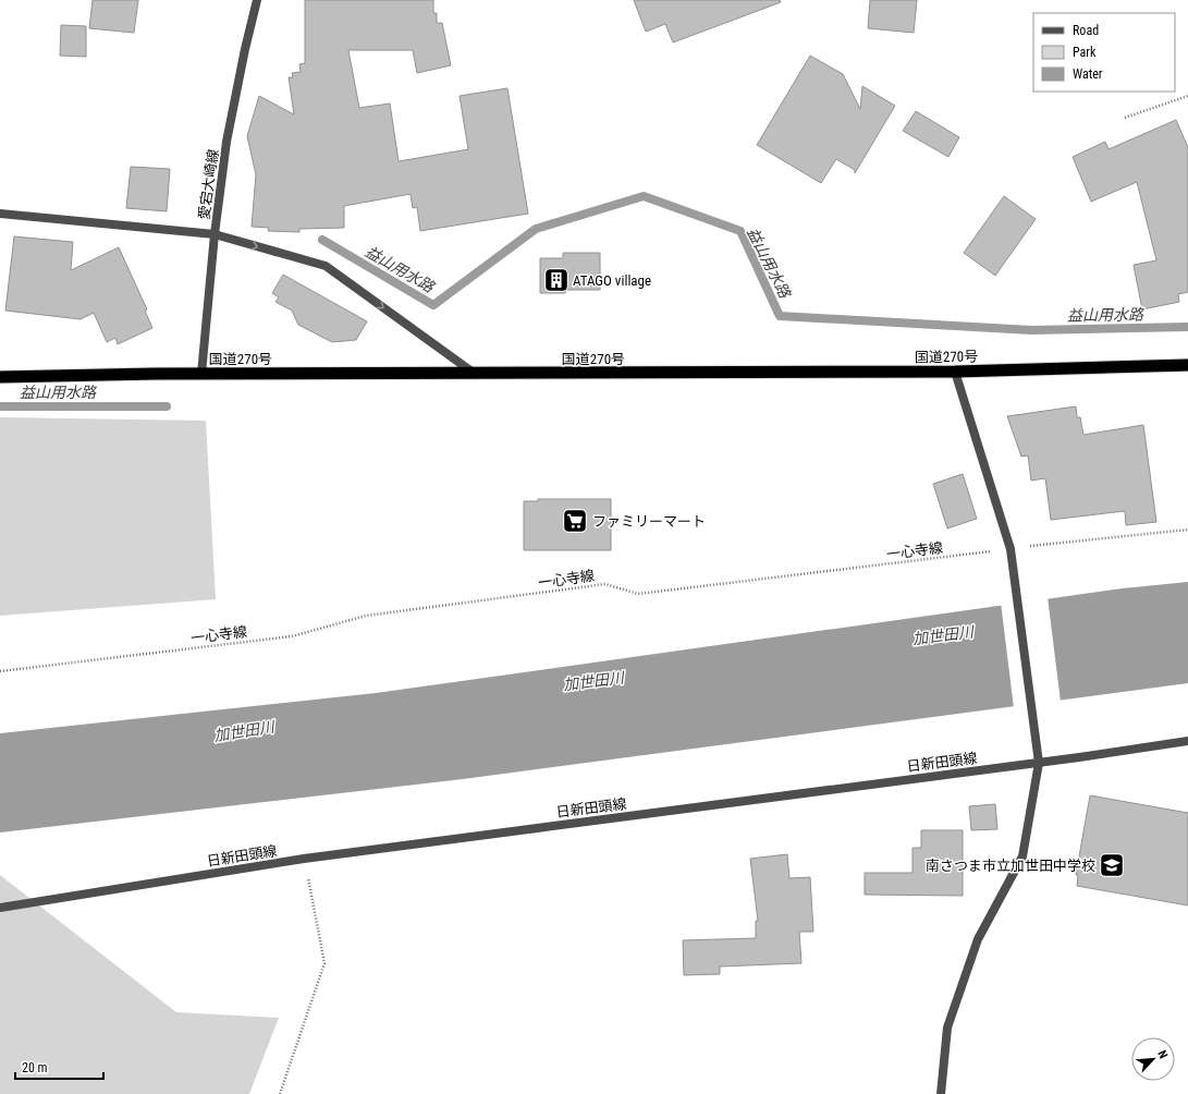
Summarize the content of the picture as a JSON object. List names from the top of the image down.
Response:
{
  "streets": {
    "highway": ["国道270号"],
    "street": ["愛宕大崎線", "日新田頭線"],
    "path": ["一心寺線"]
  },
  "crossings": [
    ["愛宕大崎線", "国道270号"]
  ],
  "water": ["益山用水路", "加世田川"],
  "places": {
    "building": ["ATAGO village"],
    "supermarket": ["ファミリーマート"],
    "school or university": ["南さつま市立加世田中学校"]
  },
  "legend": ["Road", "Park", "Water"],
  "scale_bar": "20 m",
  "north": "top right"
}
